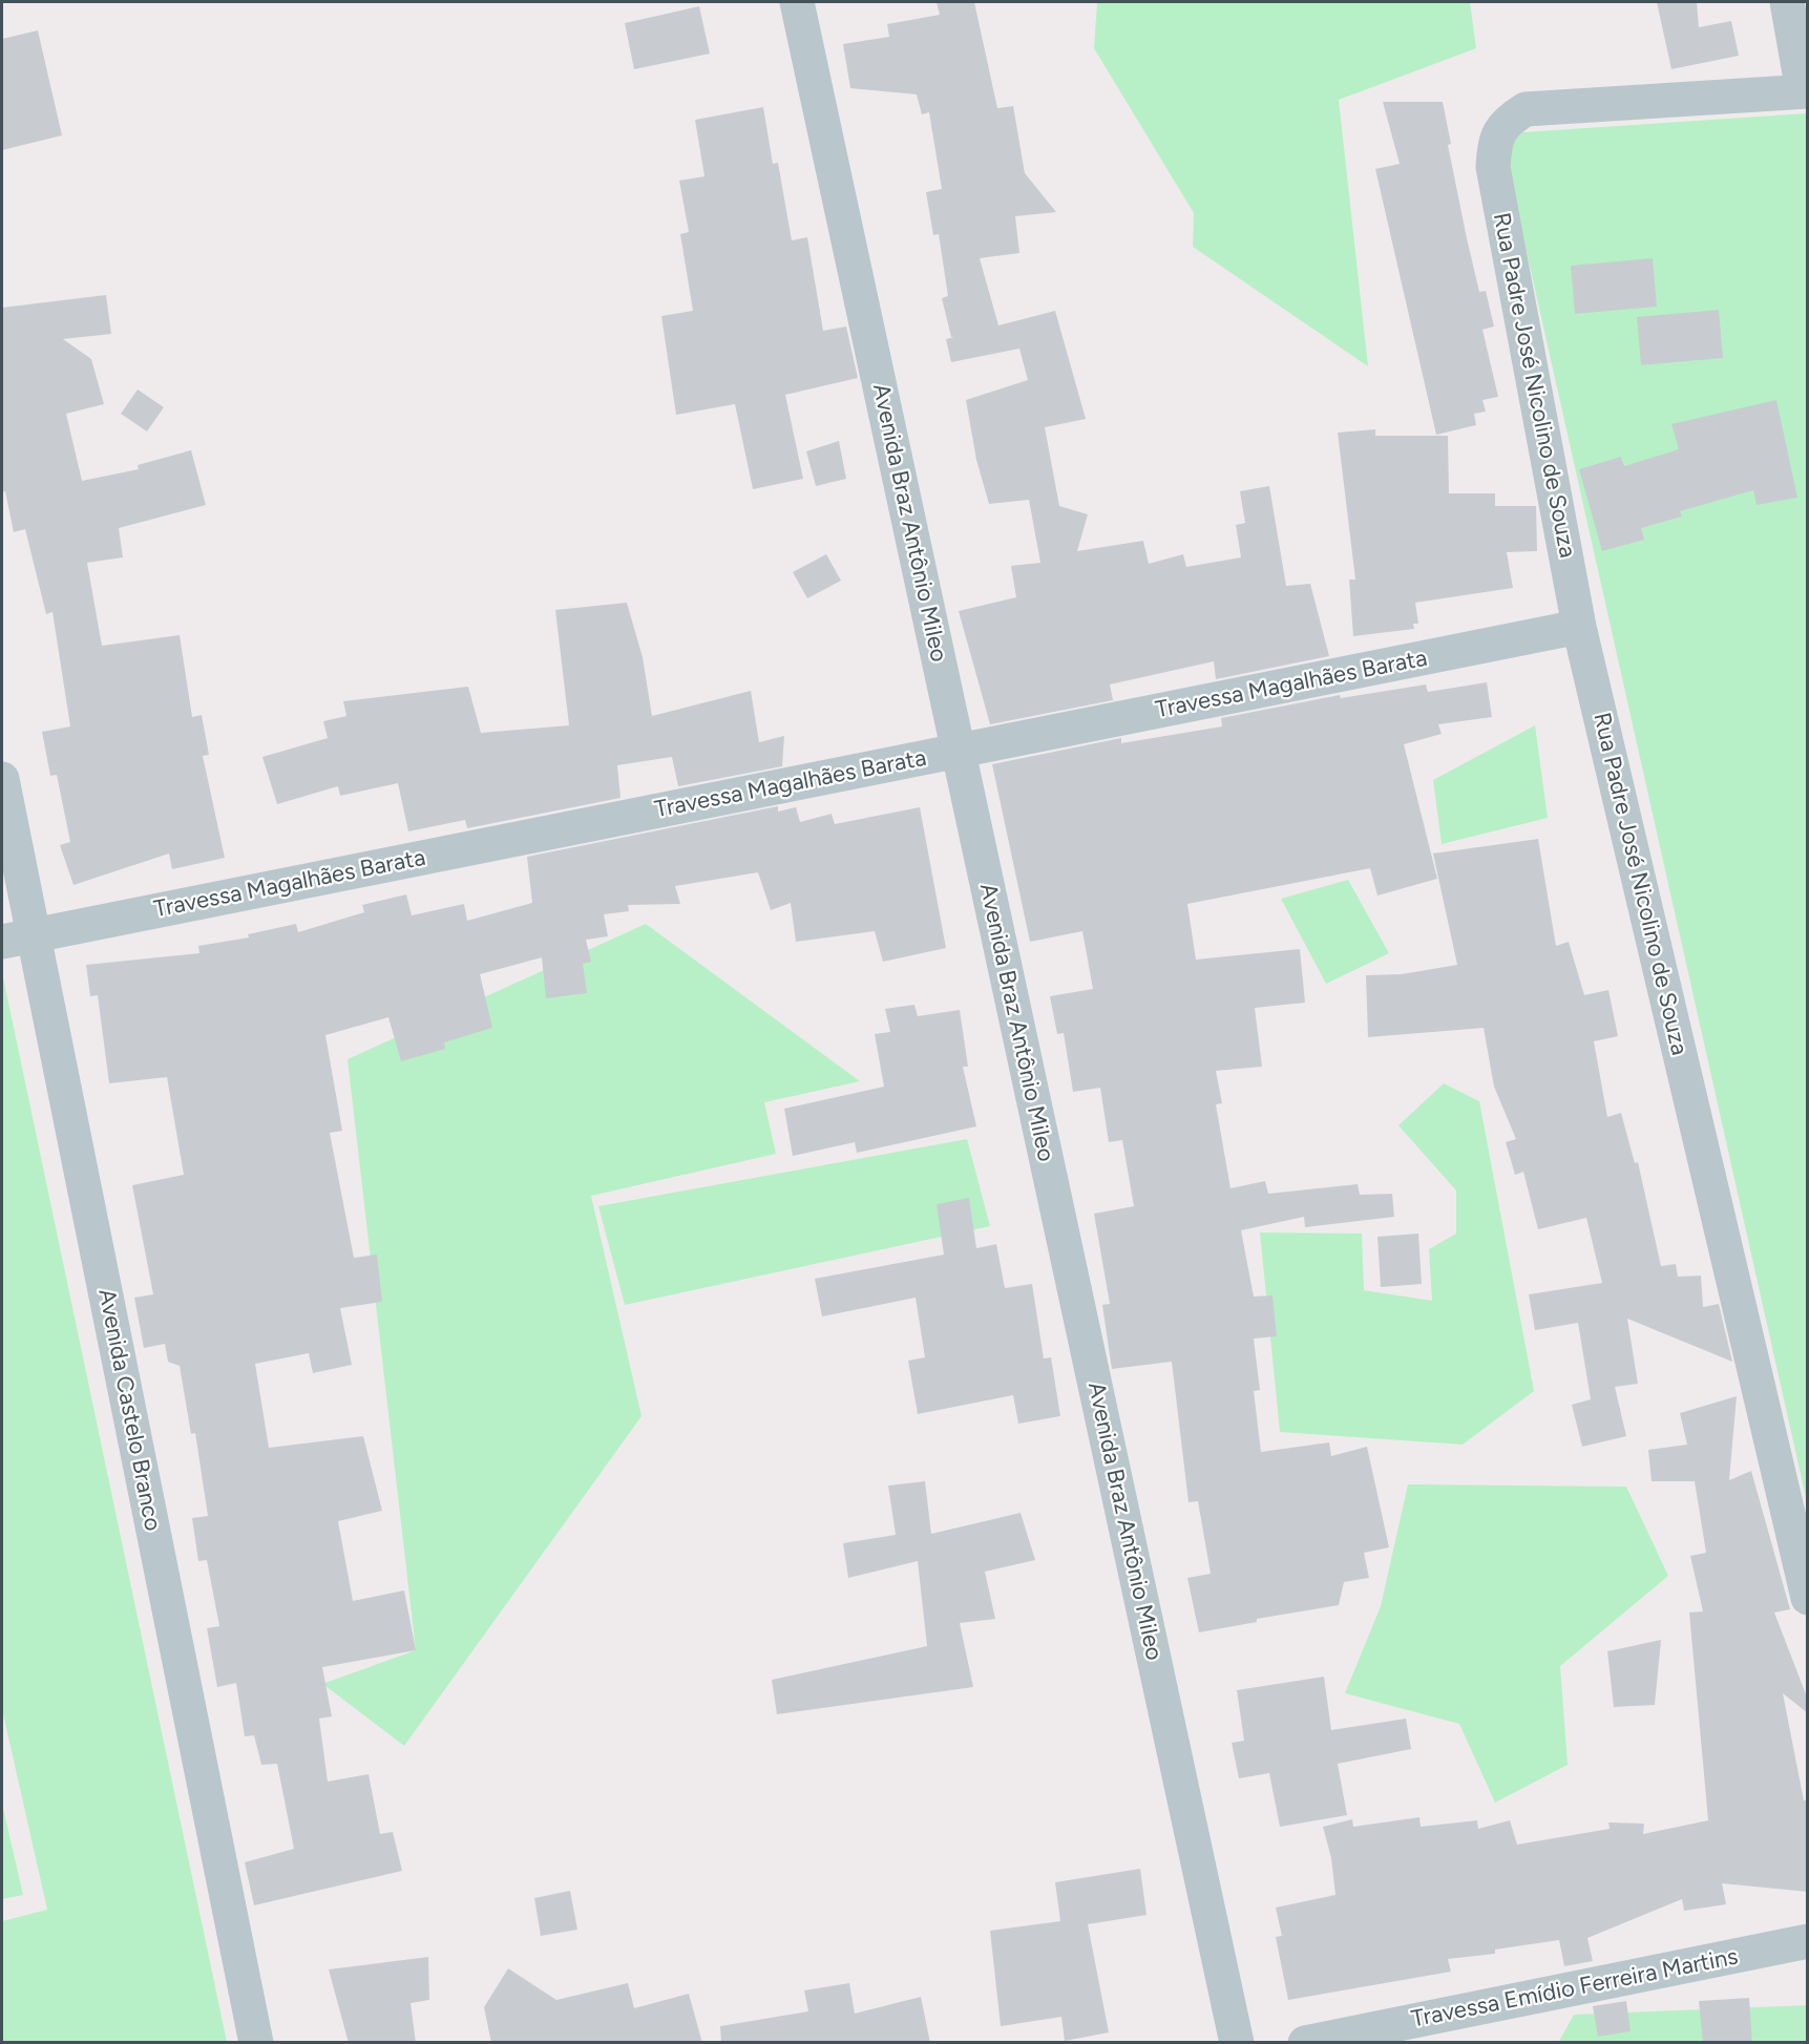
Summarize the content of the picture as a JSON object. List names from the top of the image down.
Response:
{
  "streets": {
    "street": [
      "Rua Padre José Nicolino de Souza",
      "Avenida Braz Antônio Mileo",
      "Travessa Magalhães Barata",
      "Avenida Castelo Branco",
      "Travessa Emídio Ferreira Martins"
    ]
  },
  "crossings": [
    ["Rua Padre José Nicolino de Souza", "Travessa Magalhães Barata"],
    ["Avenida Braz Antônio Mileo", "Travessa Magalhães Barata"],
    ["Travessa Magalhães Barata", "Avenida Castelo Branco"]
  ]
}
